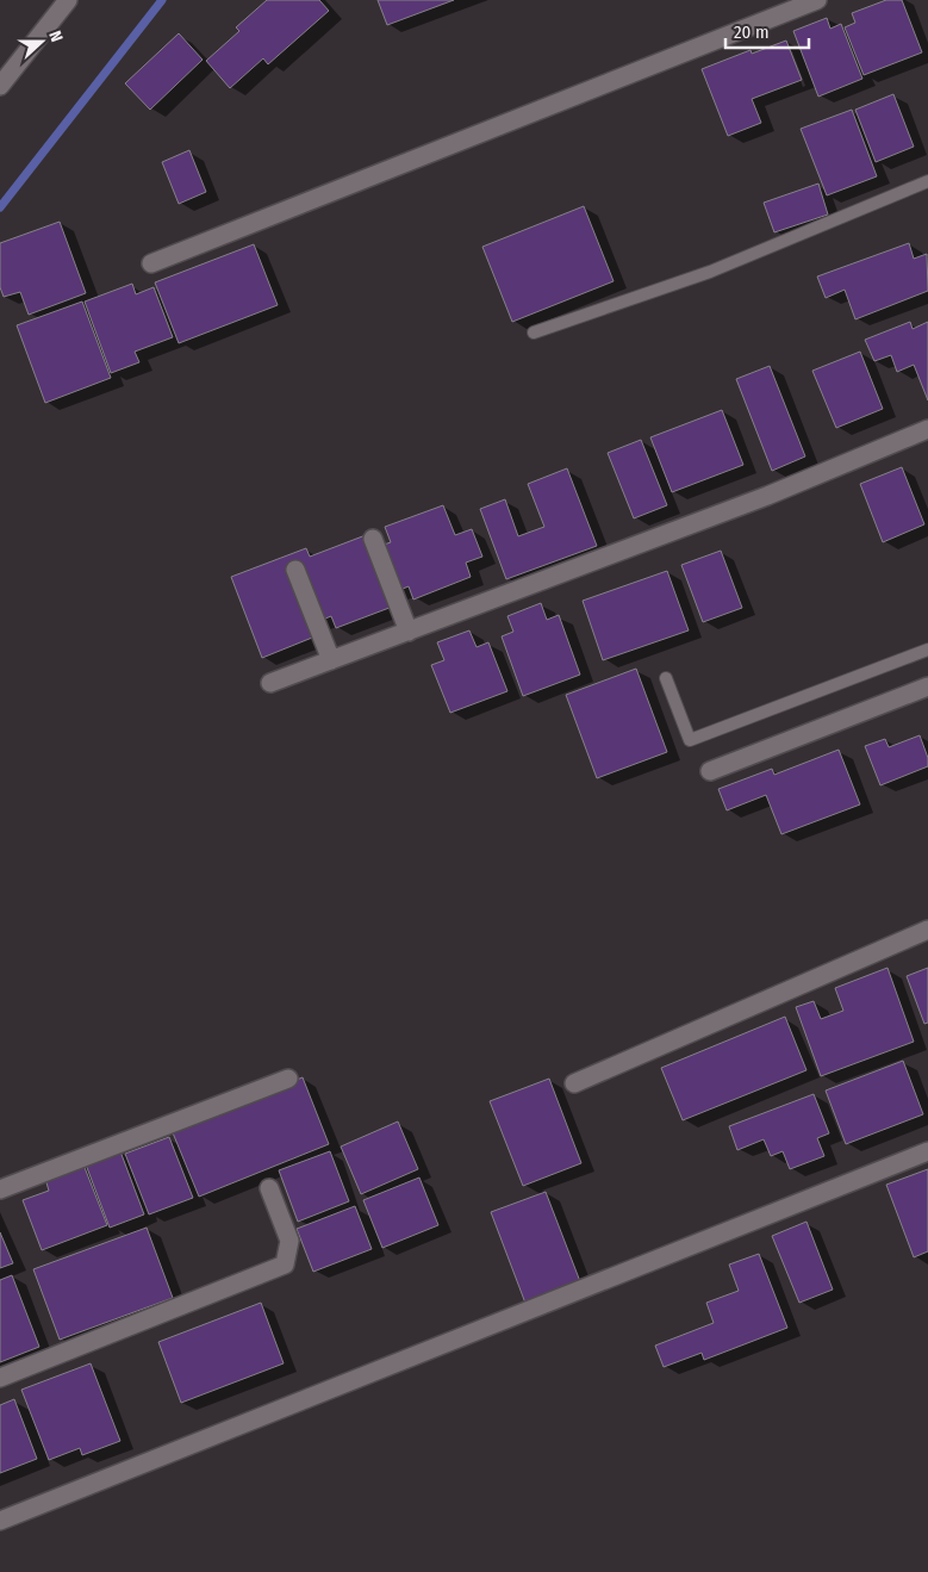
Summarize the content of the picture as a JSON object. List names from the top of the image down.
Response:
{
  "scale_bar": "20 m",
  "north": "right"
}
